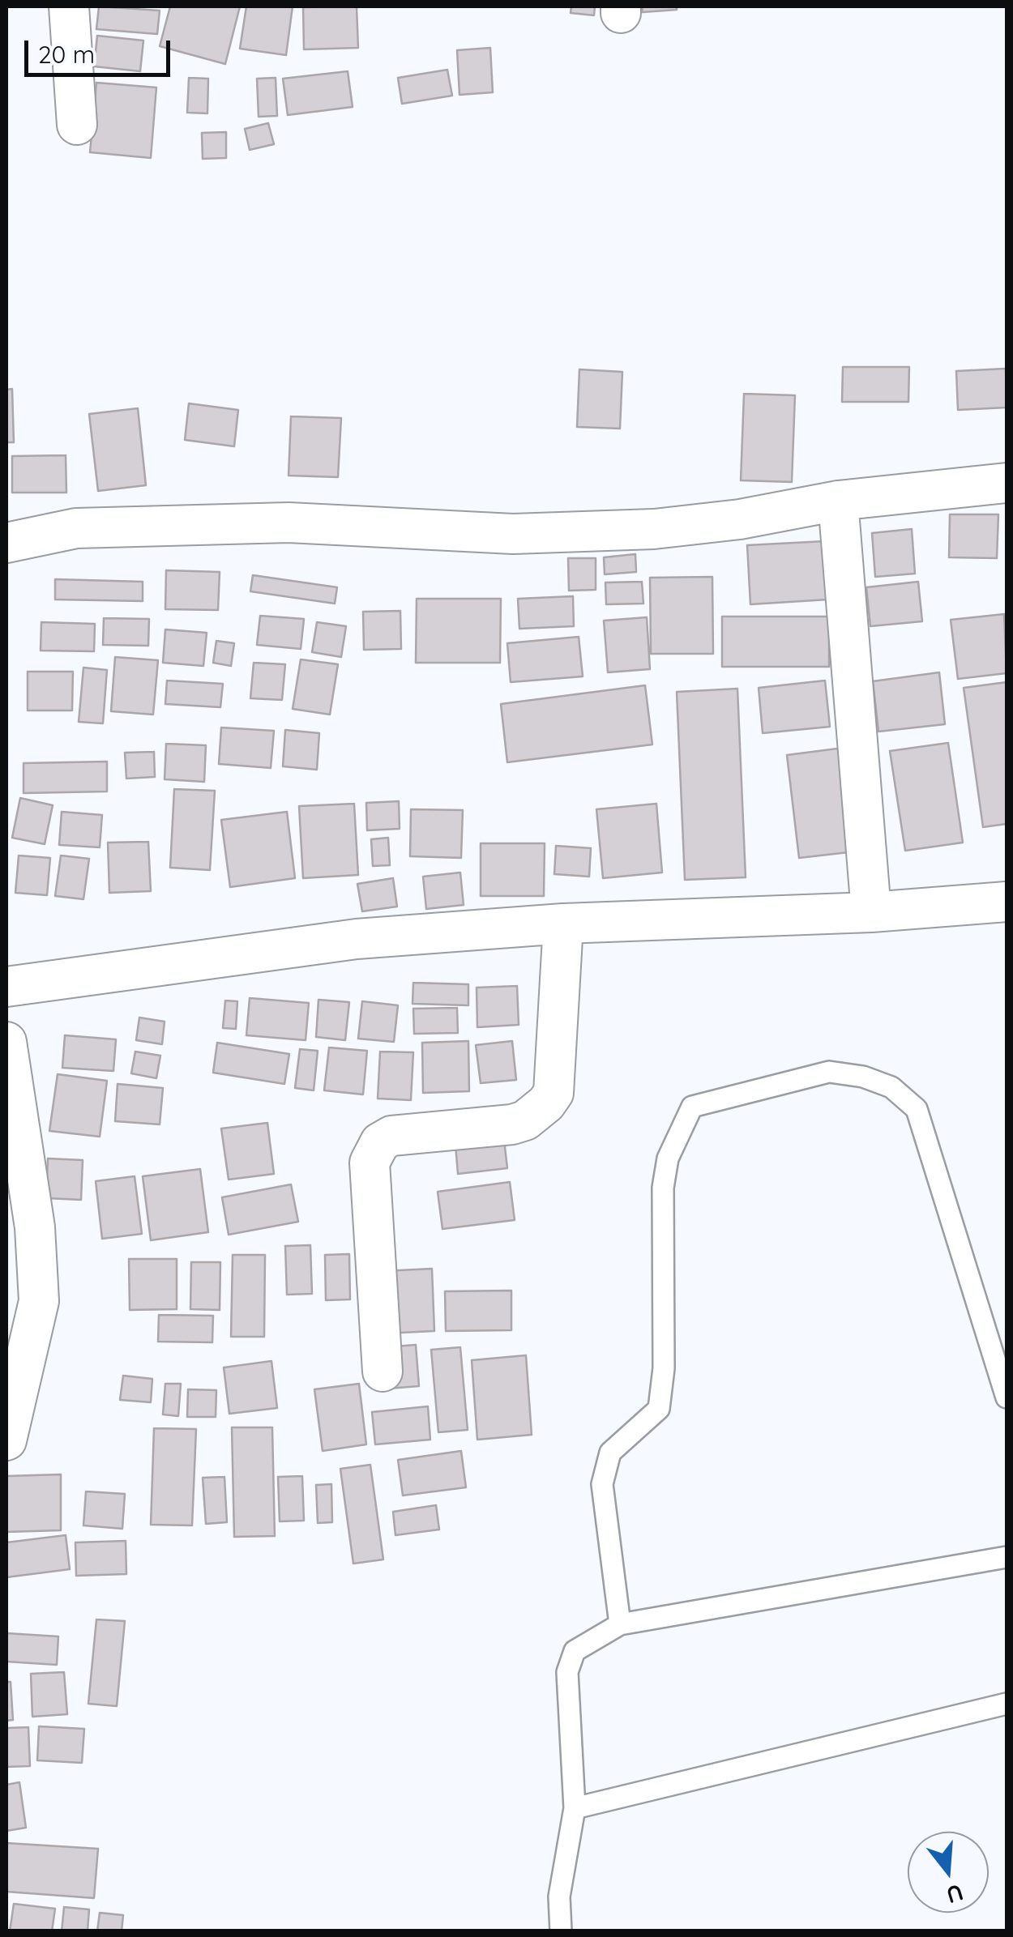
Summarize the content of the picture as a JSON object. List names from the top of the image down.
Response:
{
  "scale_bar": "20 m",
  "north": "bottom"
}
